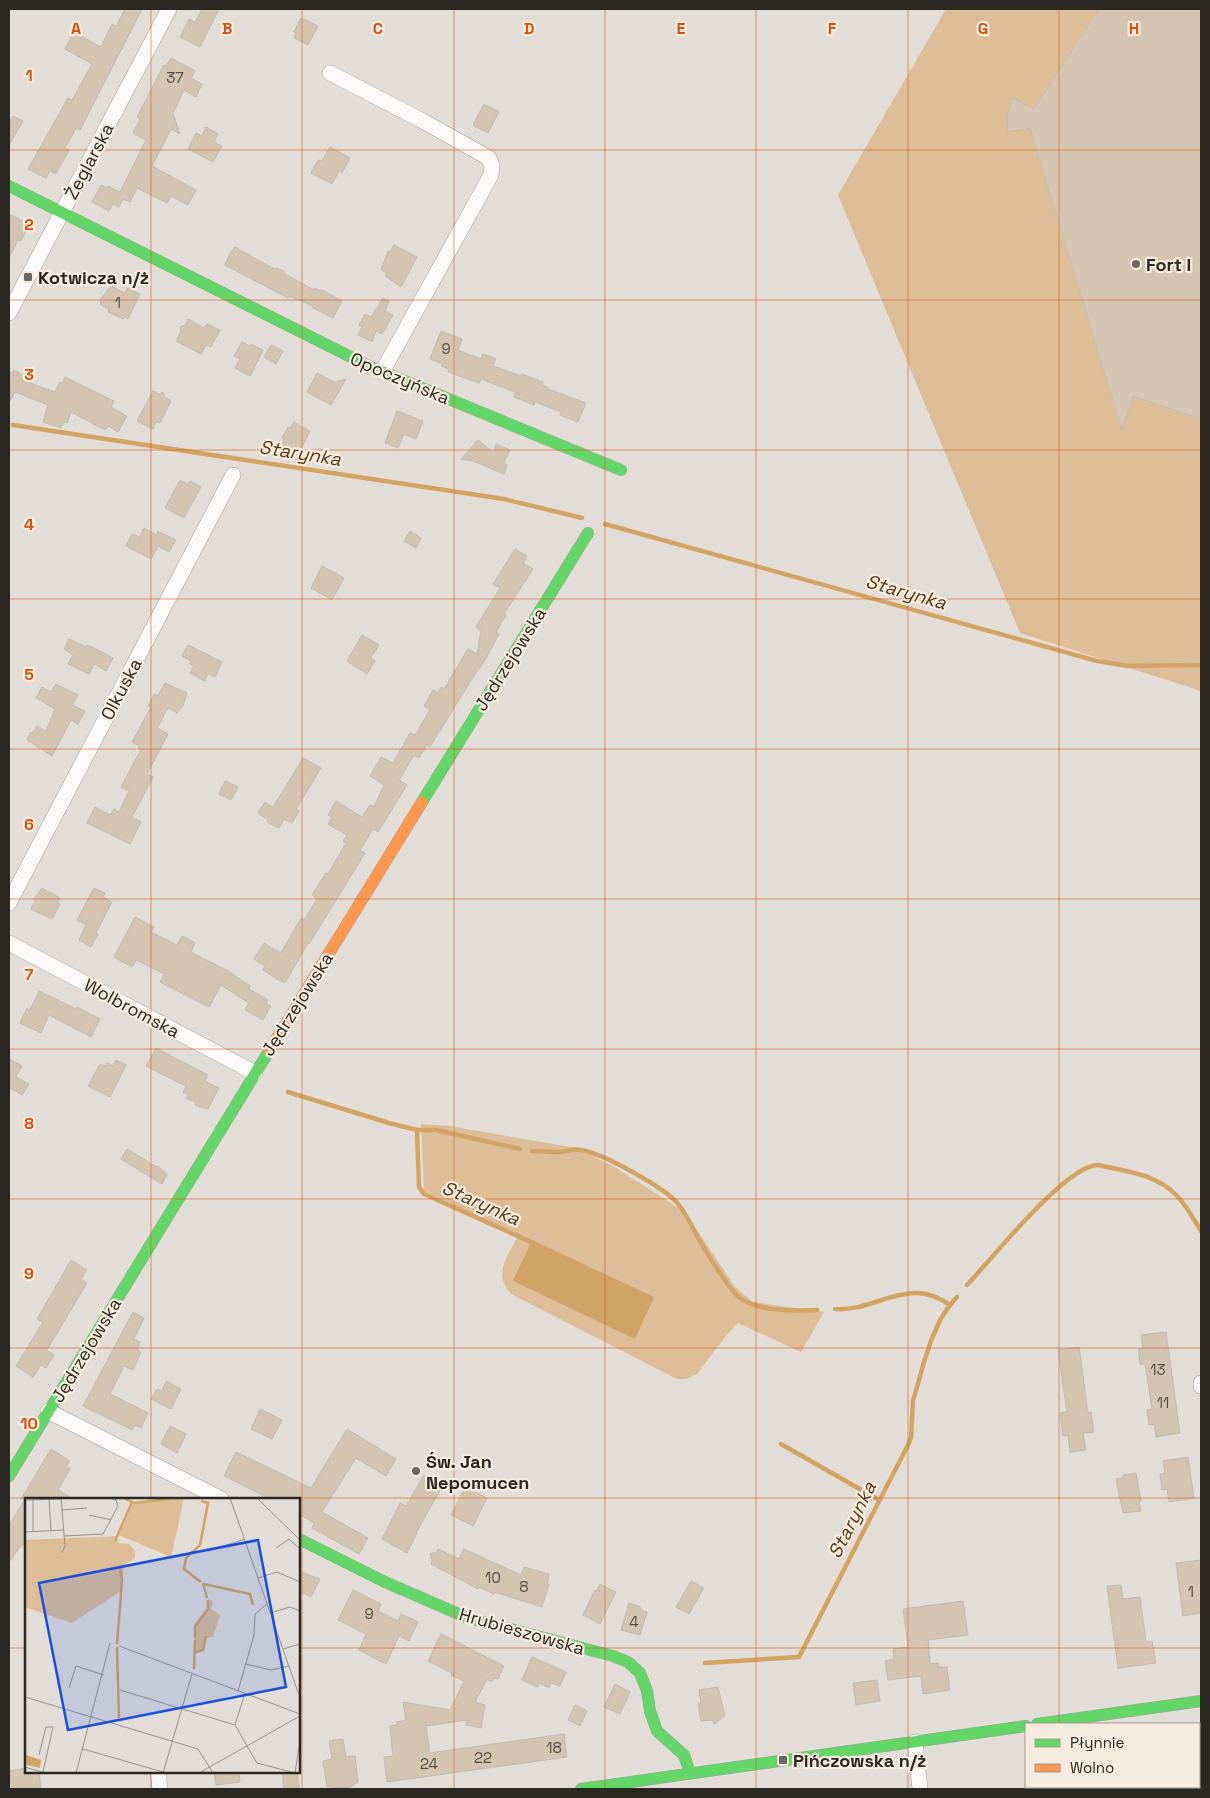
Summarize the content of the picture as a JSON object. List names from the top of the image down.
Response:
{
  "streets": {
    "street": [
      "Żeglarska",
      "Opoczyńska",
      "Jędrzejowska",
      "Olkuska",
      "Wolbromska",
      "Hrubieszowska"
    ]
  },
  "crossings": [
    ["Żeglarska", "Opoczyńska"],
    ["Jędrzejowska", "Wolbromska"]
  ],
  "water": ["Starynka"],
  "places": {
    "other": ["Fort I", "Św. Jan Nepomucen"],
    "transit": ["Kotwicza n/ż", "Pińczowska n/ż"]
  },
  "house_numbers": [
    "37",
    "1",
    "9",
    "13",
    "11",
    "10",
    "8",
    "1",
    "9",
    "4",
    "18",
    "22",
    "24"
  ],
  "legend": ["Płynnie", "Wolno"],
  "grid": {
    "columns": [
      "A",
      "B",
      "C",
      "D",
      "E",
      "F",
      "G",
      "H"
    ],
    "rows": [
      "1",
      "2",
      "3",
      "4",
      "5",
      "6",
      "7",
      "8",
      "9",
      "10"
    ]
  }
}
